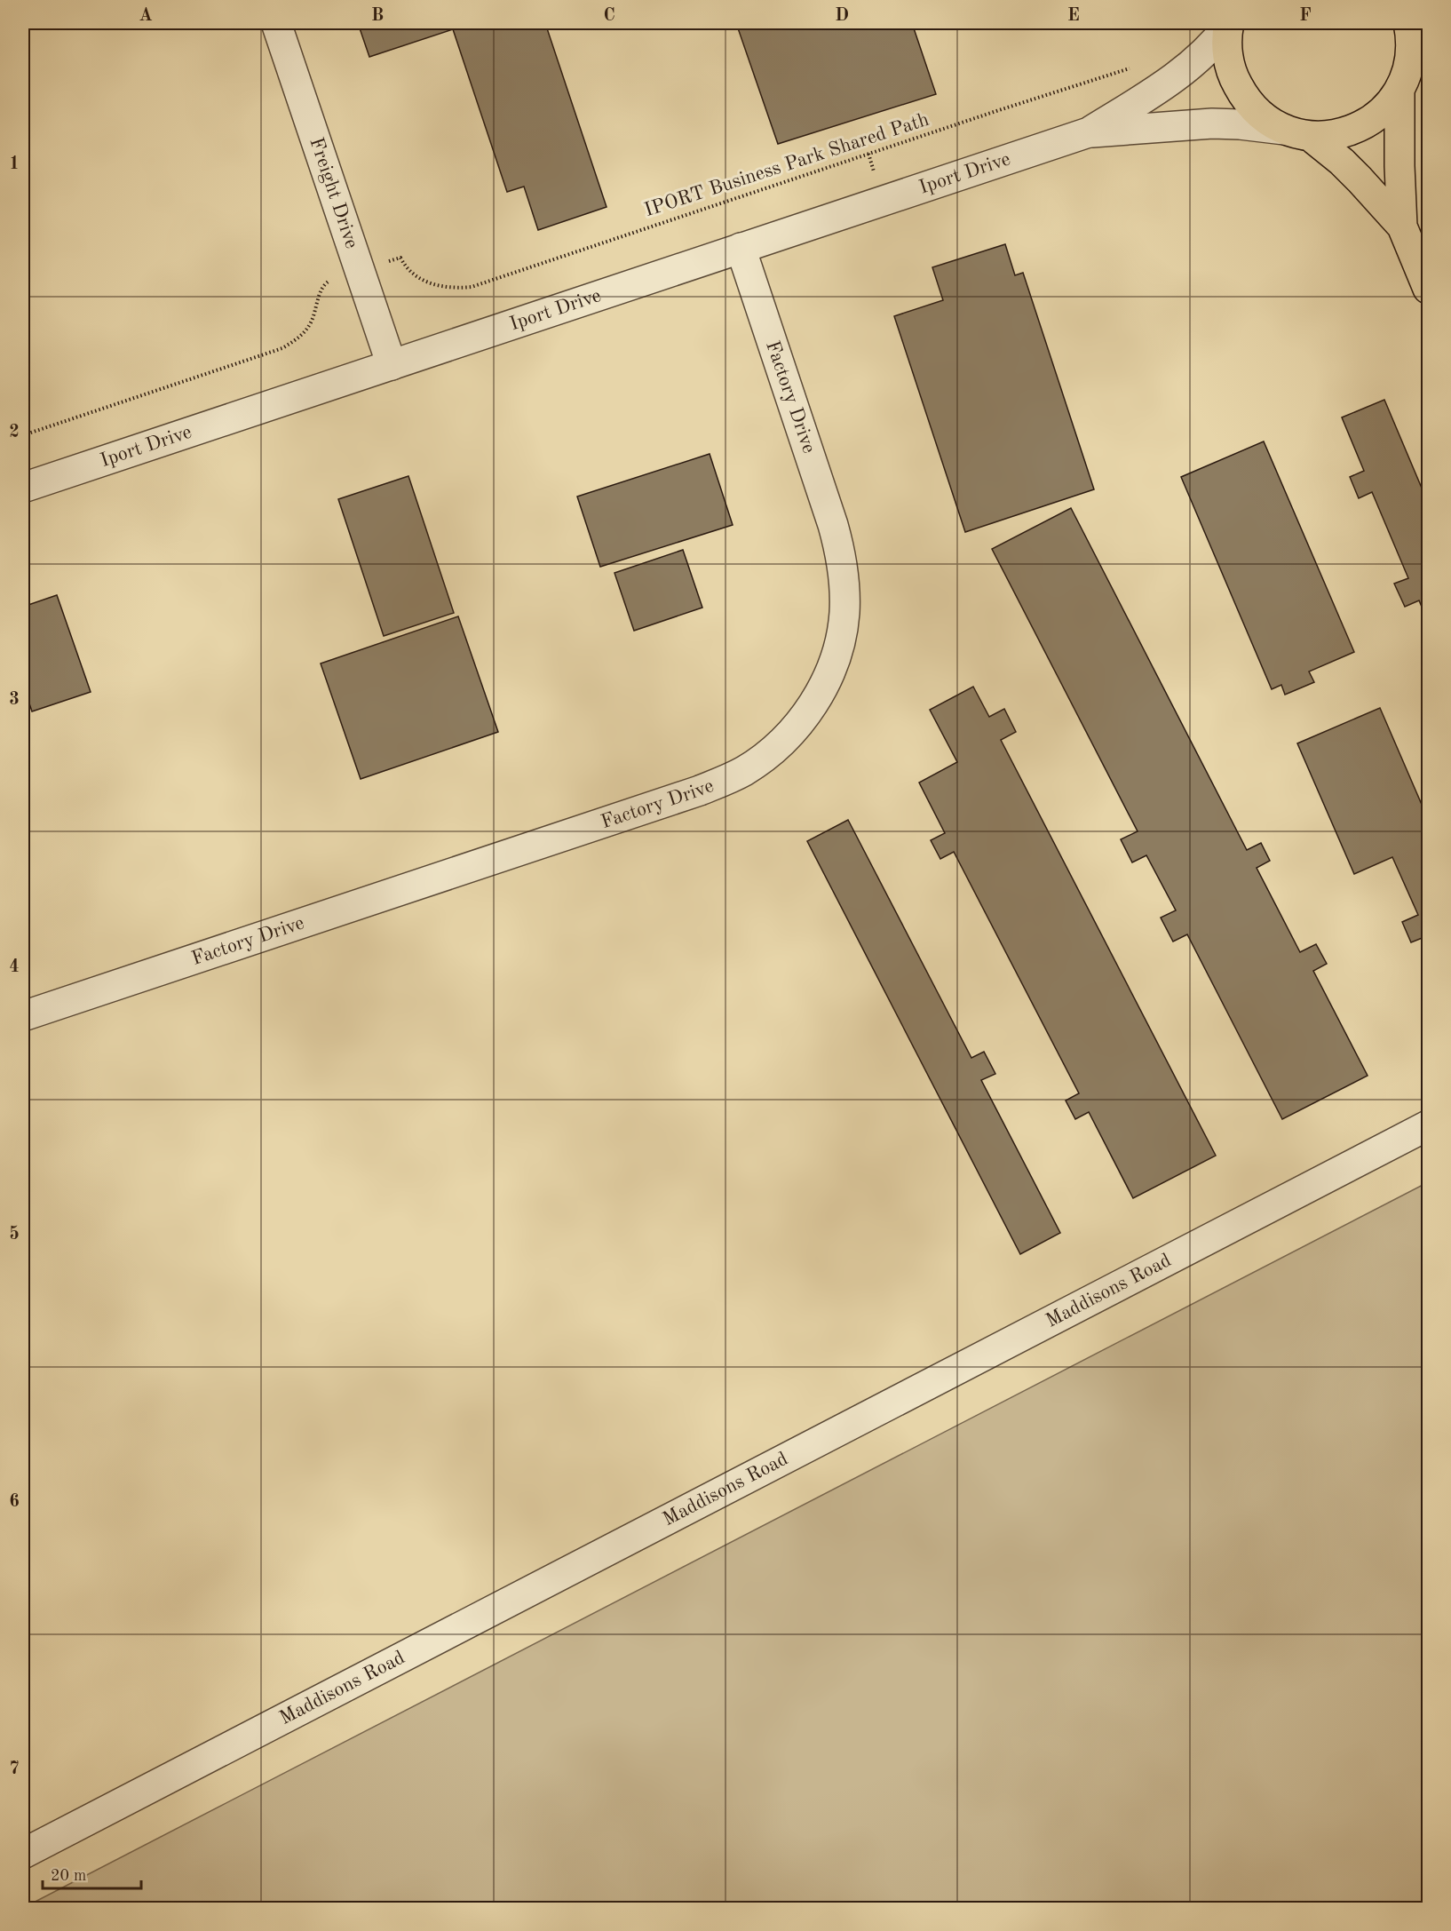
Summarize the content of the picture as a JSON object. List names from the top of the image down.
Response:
{
  "streets": {
    "street": [
      "Iport Drive",
      "Freight Drive",
      "Factory Drive",
      "Maddisons Road"
    ],
    "path": ["IPORT Business Park Shared Path"]
  },
  "crossings": [
    ["Iport Drive", "Freight Drive"],
    ["Iport Drive", "Factory Drive"]
  ],
  "scale_bar": "20 m",
  "grid": {
    "columns": [
      "A",
      "B",
      "C",
      "D",
      "E",
      "F"
    ],
    "rows": [
      "1",
      "2",
      "3",
      "4",
      "5",
      "6",
      "7"
    ]
  }
}
